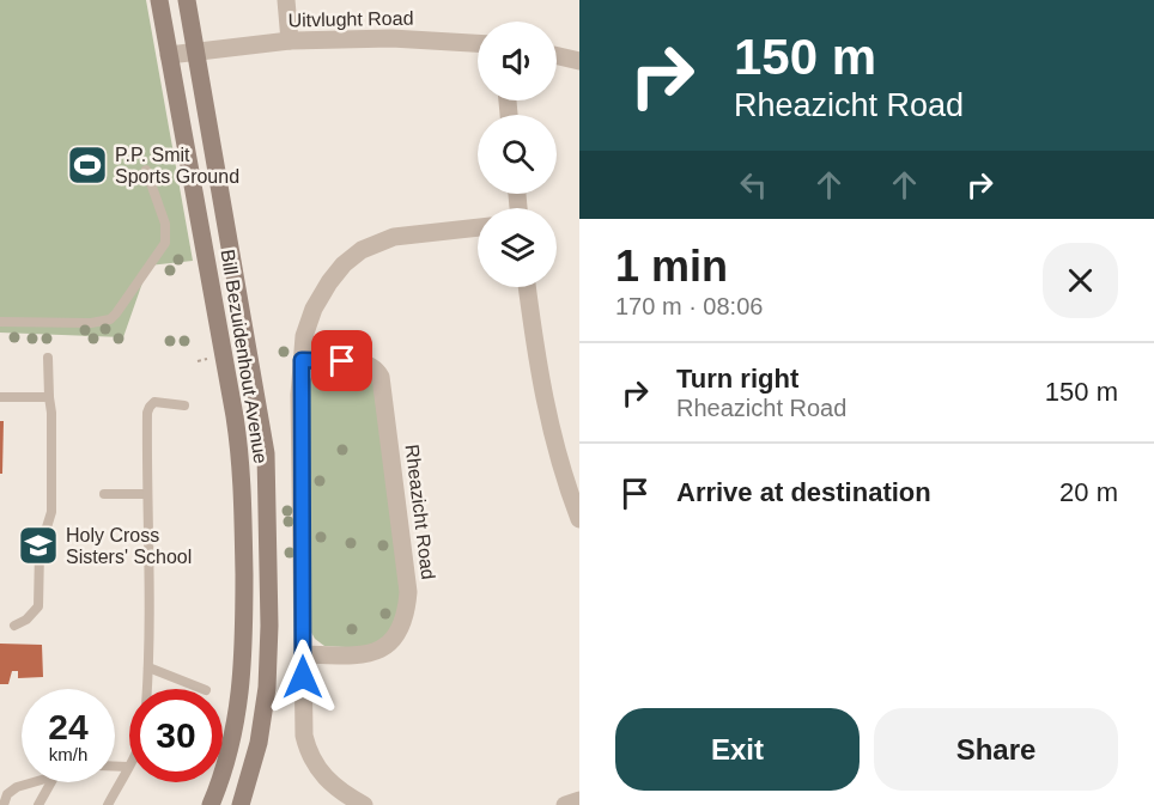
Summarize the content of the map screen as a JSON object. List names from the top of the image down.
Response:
{
  "streets": {
    "main road": ["Bill Bezuidenhout Avenue"],
    "street": ["Uitvlught Road", "Rheazicht Road"]
  },
  "crossings": [
    ["Uitvlught Road", "Bill Bezuidenhout Avenue"]
  ],
  "places": {
    "sports": ["P.P. Smit Sports Ground"],
    "school or university": ["Holy Cross Sisters' School"]
  },
  "page": {
    "turn": ["150 m", "Rheazicht Road"],
    "heading": ["1 min", "170 m · 08:06"],
    "list": [
      {
        "name": "Turn right",
        "note": "Rheazicht Road",
        "value": "150 m"
      },
      {
        "name": "Arrive at destination",
        "value": "20 m"
      }
    ],
    "speed": "24 km/h",
    "limit": "30",
    "buttons": ["Exit", "Share"]
  }
}
